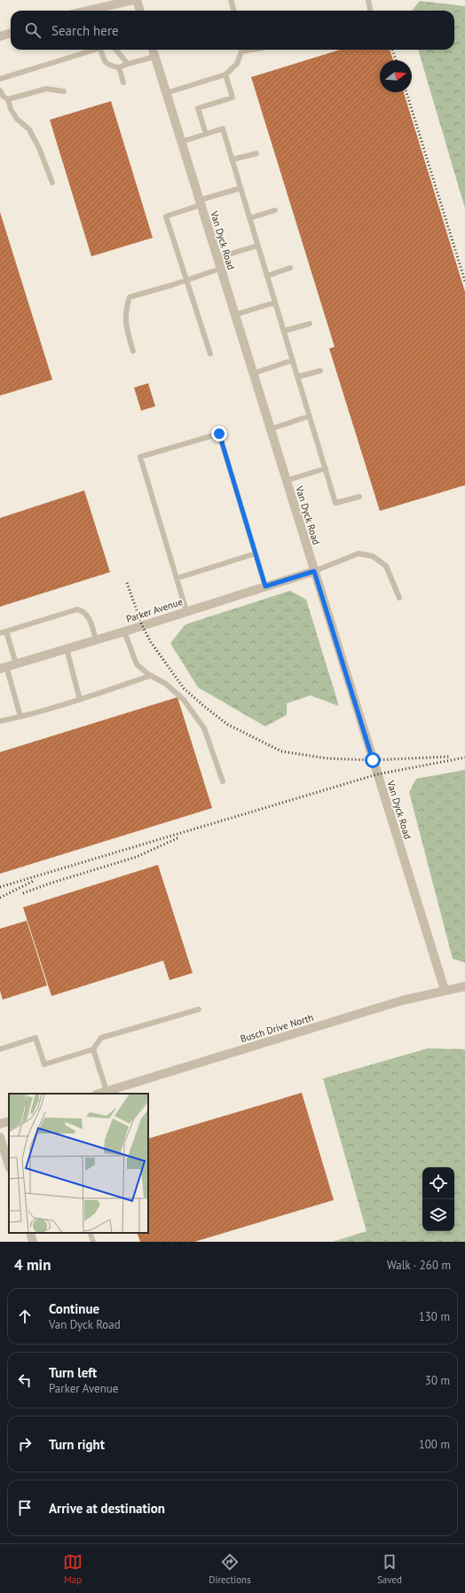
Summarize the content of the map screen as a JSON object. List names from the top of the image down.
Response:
{
  "streets": {
    "street": ["Van Dyck Road", "Parker Avenue", "Busch Drive North"]
  },
  "crossings": [
    ["Van Dyck Road", "Parker Avenue"],
    ["Van Dyck Road", "Busch Drive North"]
  ],
  "north": "right",
  "page": {
    "search": "Search here",
    "heading": ["4 min", "Walk · 260 m"],
    "list": [
      ["Continue", "Van Dyck Road", "130 m"],
      ["Turn left", "Parker Avenue", "30 m"],
      ["Turn right", "100 m"],
      "Arrive at destination"
    ],
    "nav": ["Map", "Directions", "Saved"]
  }
}
